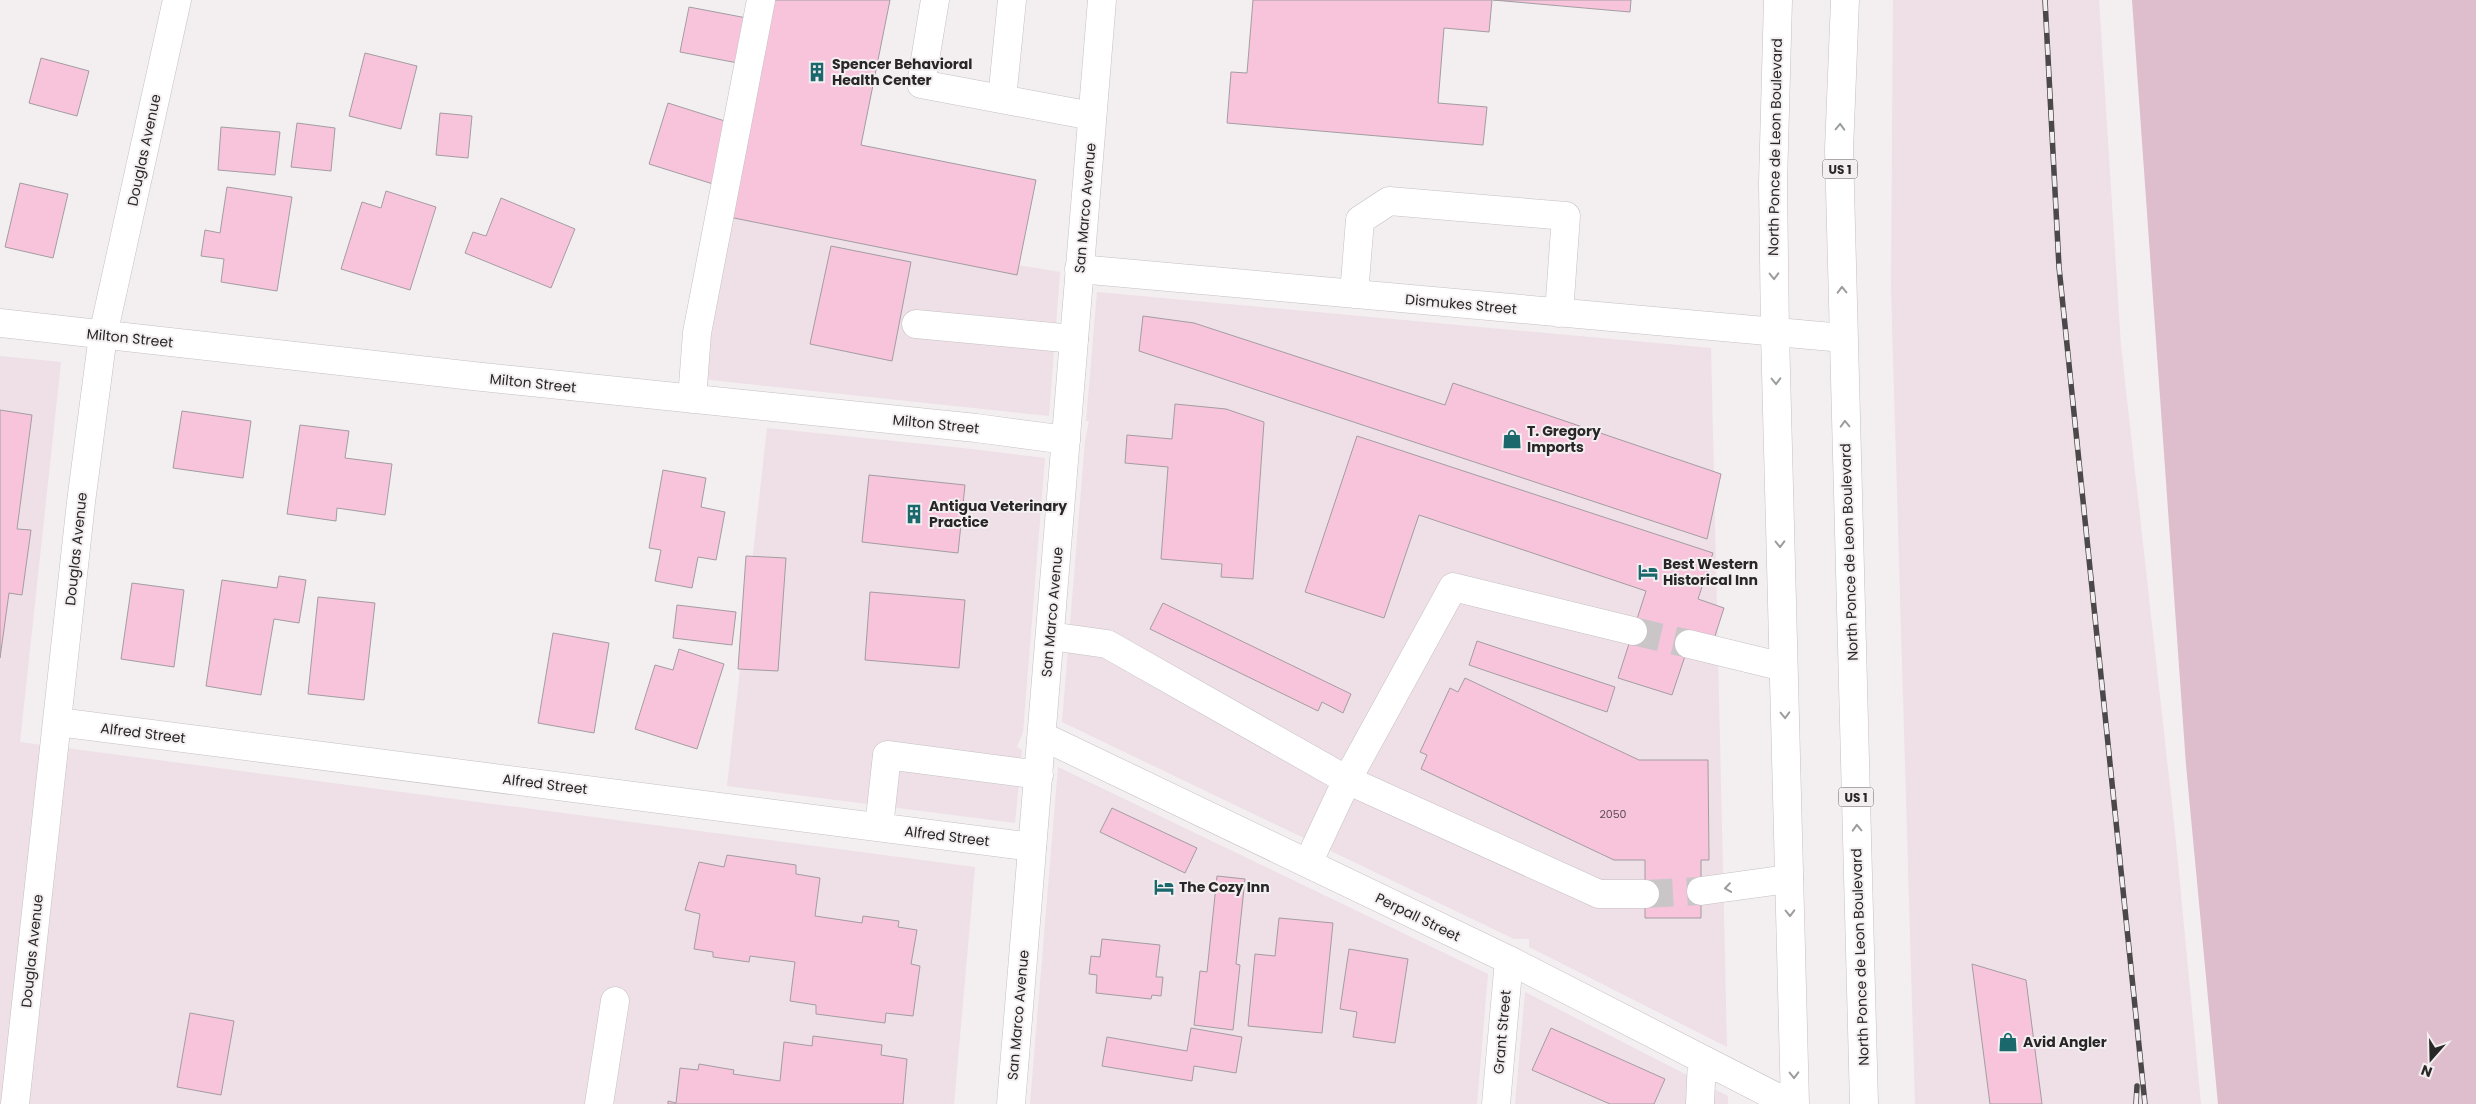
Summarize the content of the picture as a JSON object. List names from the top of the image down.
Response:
{
  "streets": {
    "main road": [
      "North Ponce de Leon Boulevard",
      "Douglas Avenue",
      "US 1",
      "San Marco Avenue",
      "Dismukes Street",
      "Milton Street",
      "Alfred Street",
      "Perpall Street",
      "Grant Street"
    ]
  },
  "crossings": [
    ["North Ponce de Leon Boulevard", "Dismukes Street"],
    ["Douglas Avenue", "Milton Street"],
    ["Douglas Avenue", "Alfred Street"],
    ["San Marco Avenue", "Dismukes Street"],
    ["San Marco Avenue", "Milton Street"],
    ["San Marco Avenue", "Alfred Street"],
    ["San Marco Avenue", "Perpall Street"],
    ["Perpall Street", "Grant Street"]
  ],
  "places": {
    "building": ["Spencer Behavioral Health Center", "Antigua Veterinary Practice"],
    "shop": ["T. Gregory Imports", "Avid Angler"],
    "hotel": ["Best Western Historical Inn", "The Cozy Inn"]
  },
  "house_numbers": ["2050"],
  "north": "bottom"
}
